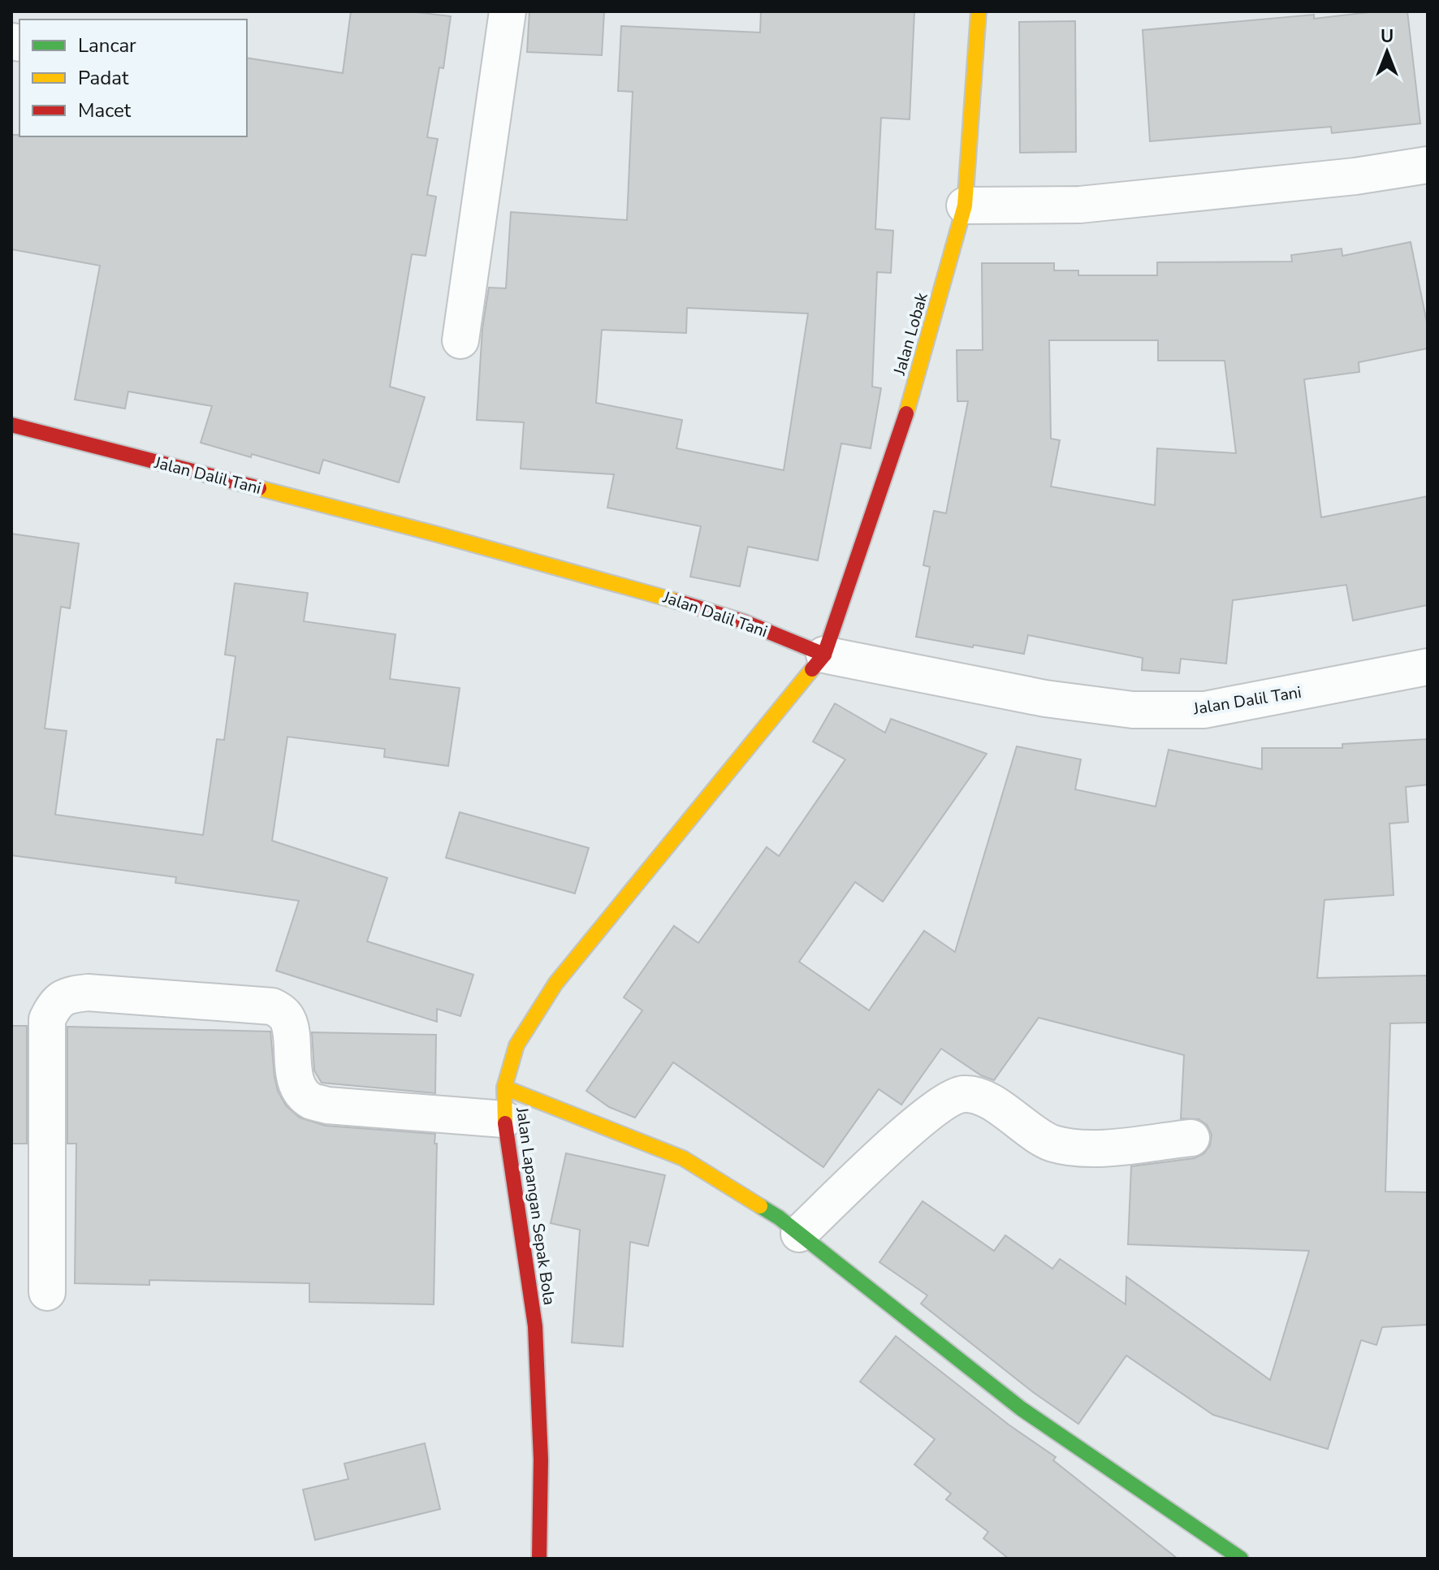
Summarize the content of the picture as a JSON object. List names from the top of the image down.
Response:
{
  "streets": {
    "street": ["Jalan Lobak", "Jalan Dalil Tani", "Jalan Lapangan Sepak Bola"]
  },
  "crossings": [
    ["Jalan Lobak", "Jalan Dalil Tani"],
    ["Jalan Lobak", "Jalan Lapangan Sepak Bola"],
    ["Jalan Dalil Tani", "Jalan Lapangan Sepak Bola"]
  ],
  "legend": ["Lancar", "Padat", "Macet"],
  "north": "top"
}
